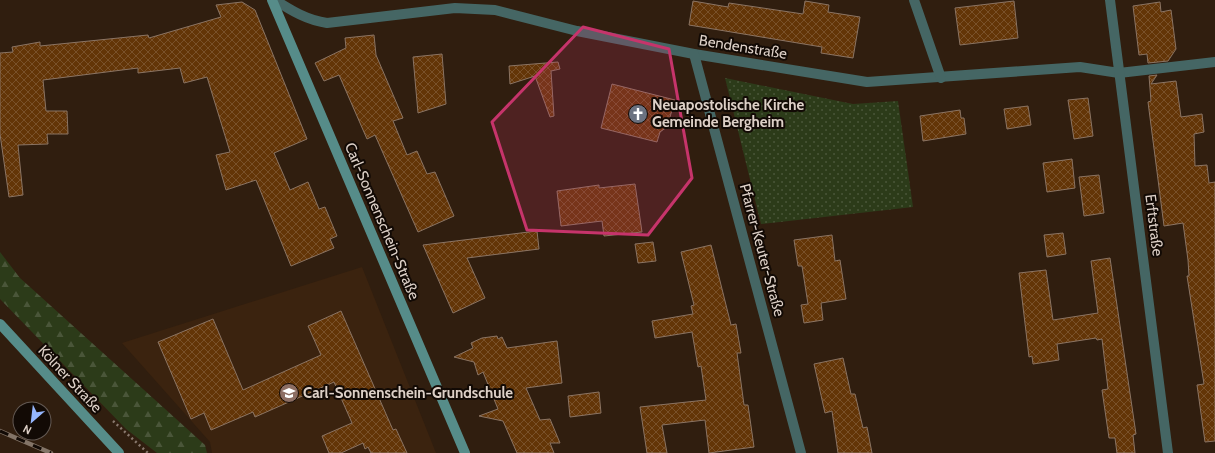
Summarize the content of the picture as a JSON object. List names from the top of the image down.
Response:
{
  "streets": {
    "street": [
      "Bendenstraße",
      "Carl-Sonnenschein-Straße",
      "Erftstraße",
      "Pfarrer-Keuter-Straße",
      "Kölner Straße"
    ]
  },
  "crossings": [
    ["Bendenstraße", "Carl-Sonnenschein-Straße"],
    ["Bendenstraße", "Erftstraße"],
    ["Bendenstraße", "Pfarrer-Keuter-Straße"]
  ],
  "places": {
    "church": ["Neuapostolische Kirche Gemeinde Bergheim"],
    "school or university": ["Carl-Sonnenschein-Grundschule"]
  },
  "north": "bottom left"
}
